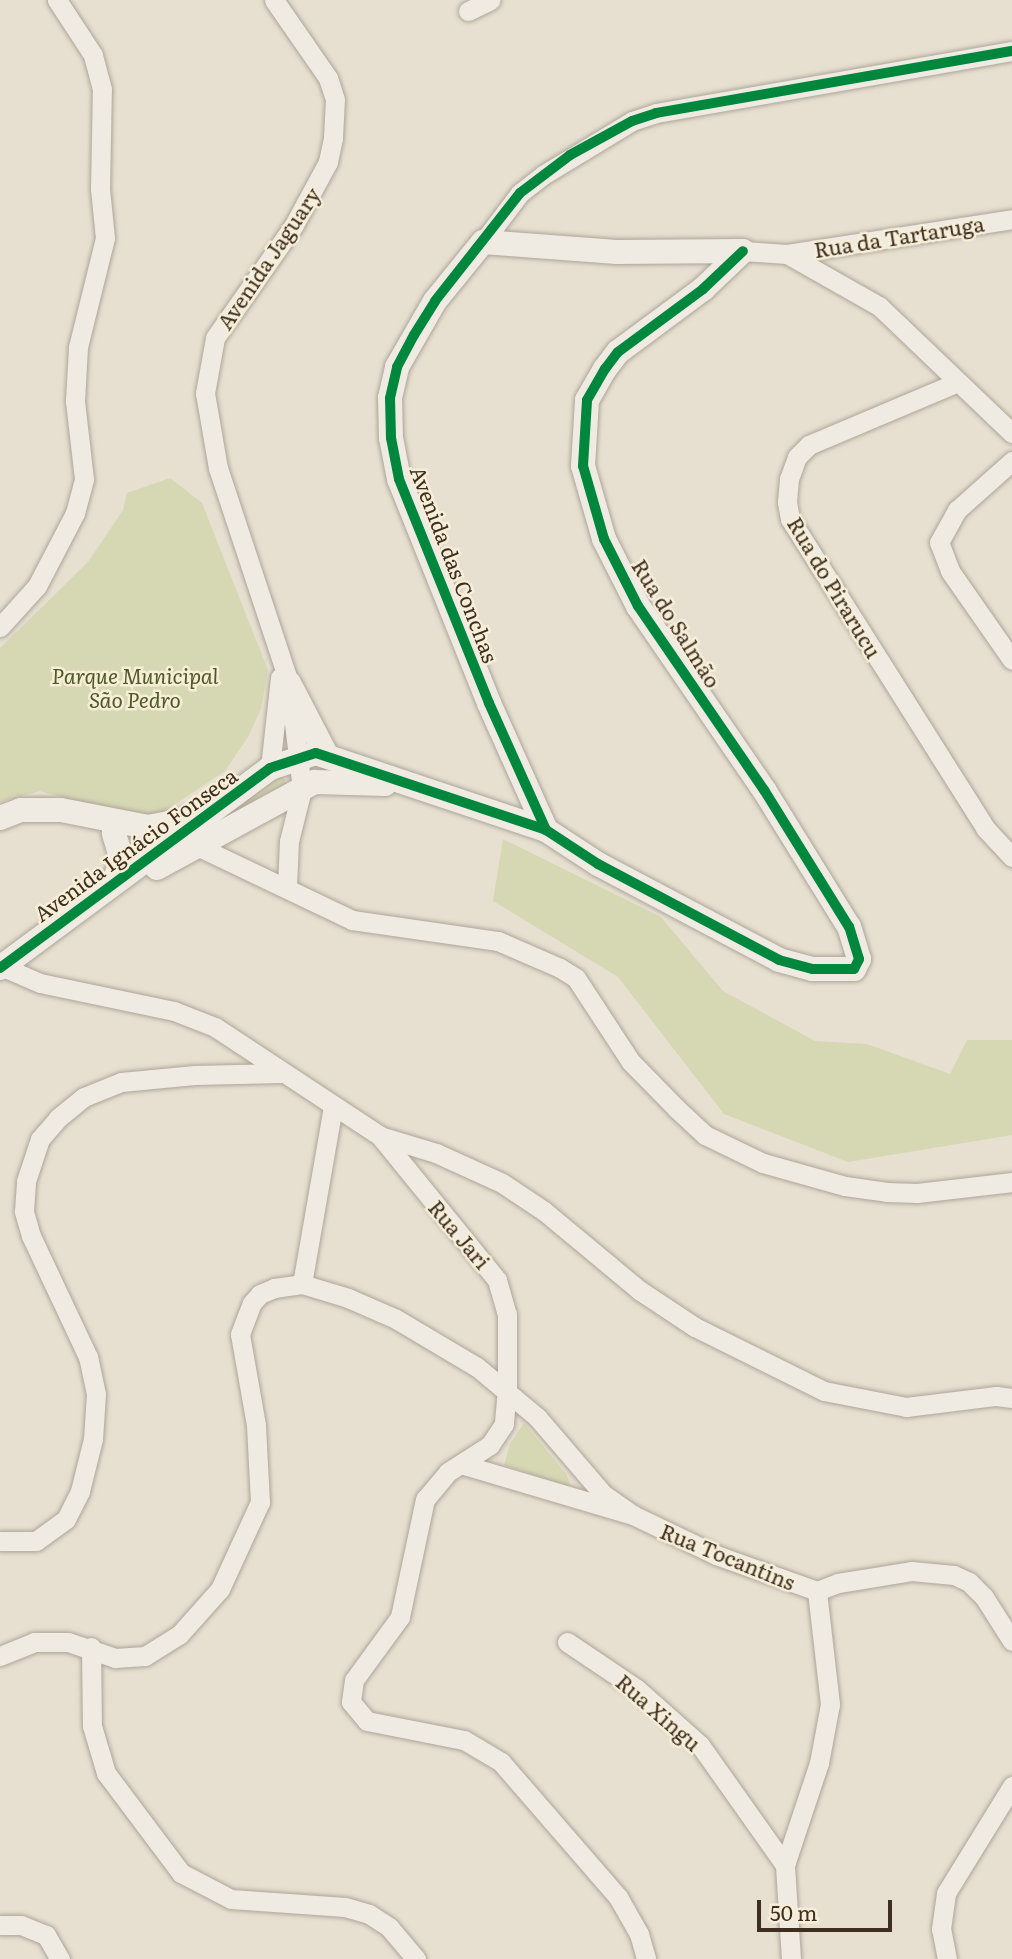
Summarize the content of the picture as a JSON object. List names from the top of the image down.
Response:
{
  "streets": {
    "street": [
      "Rua da Tartaruga",
      "Avenida Jaguary",
      "Avenida das Conchas",
      "Rua do Pirarucu",
      "Rua do Salmão",
      "Avenida Ignácio Fonseca",
      "Rua Jari",
      "Rua Tocantins",
      "Rua Xingu"
    ]
  },
  "crossings": [
    ["Avenida das Conchas", "Rua do Salmão"],
    ["Rua Jari", "Rua Tocantins"]
  ],
  "parks": ["Parque Municipal São Pedro"],
  "scale_bar": "50 m"
}
